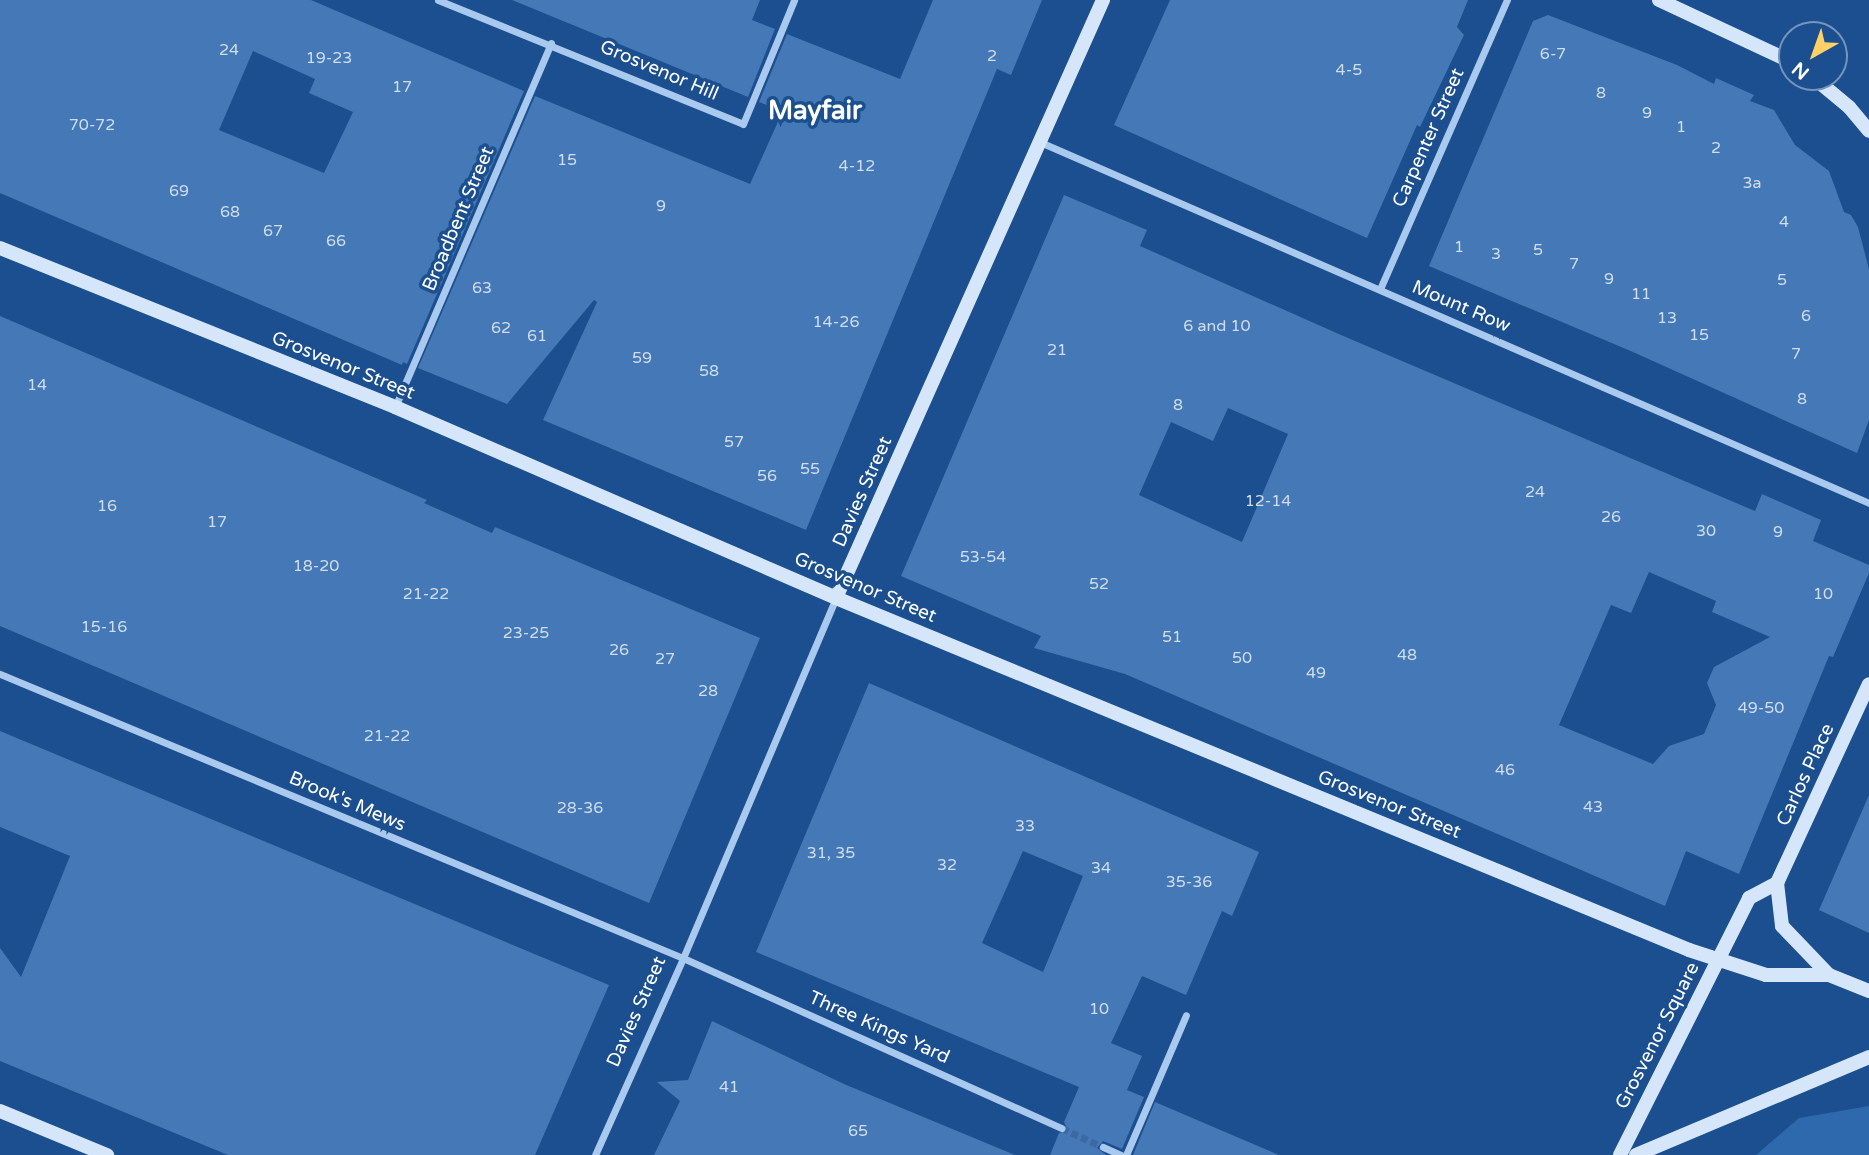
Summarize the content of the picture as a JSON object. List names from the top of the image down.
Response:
{
  "streets": {
    "street": [
      "Grosvenor Hill",
      "Carpenter Street",
      "Broadbent Street",
      "Mount Row",
      "Grosvenor Street",
      "Davies Street",
      "Carlos Place",
      "Brook's Mews",
      "Three Kings Yard",
      "Grosvenor Square"
    ]
  },
  "crossings": [
    ["Grosvenor Hill", "Broadbent Street"],
    ["Carpenter Street", "Mount Row"],
    ["Broadbent Street", "Grosvenor Street"],
    ["Mount Row", "Davies Street"],
    ["Grosvenor Street", "Davies Street"],
    ["Grosvenor Street", "Grosvenor Square"],
    ["Davies Street", "Brook's Mews"],
    ["Davies Street", "Three Kings Yard"],
    ["Brook's Mews", "Three Kings Yard"]
  ],
  "districts": ["Mayfair"],
  "house_numbers": [
    "24",
    "6-7",
    "2",
    "19-23",
    "4-5",
    "17",
    "8",
    "9",
    "70-72",
    "1",
    "2",
    "15",
    "4-12",
    "3a",
    "69",
    "9",
    "68",
    "4",
    "67",
    "66",
    "1",
    "5",
    "3",
    "7",
    "9",
    "5",
    "63",
    "11",
    "6",
    "13",
    "14-26",
    "6 and 10",
    "62",
    "15",
    "61",
    "21",
    "7",
    "59",
    "58",
    "14",
    "8",
    "8",
    "57",
    "55",
    "56",
    "24",
    "12-14",
    "16",
    "26",
    "17",
    "30",
    "9",
    "53-54",
    "18-20",
    "52",
    "21-22",
    "10",
    "15-16",
    "23-25",
    "51",
    "26",
    "48",
    "50",
    "27",
    "49",
    "28",
    "49-50",
    "21-22",
    "46",
    "43",
    "28-36",
    "33",
    "31, 35",
    "32",
    "34",
    "35-36",
    "10",
    "41",
    "65"
  ],
  "north": "bottom left"
}
